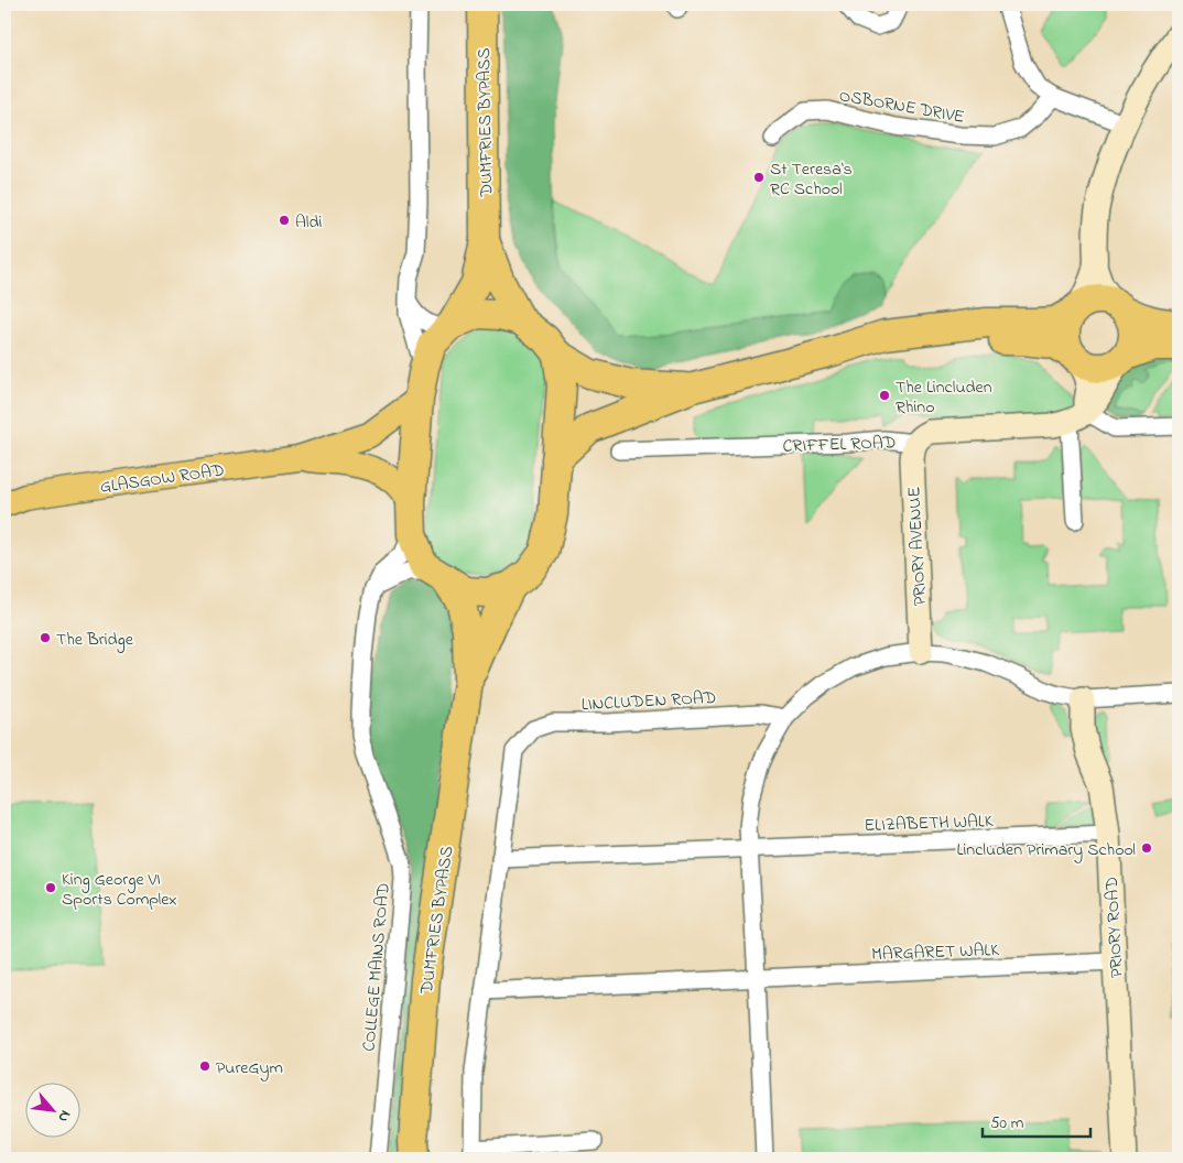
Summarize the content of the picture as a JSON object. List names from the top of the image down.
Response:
{
  "streets": {
    "highway": ["DUMFRIES BYPASS"],
    "main road": ["GLASGOW ROAD"],
    "street": [
      "OSBORNE DRIVE",
      "CRIFFEL ROAD",
      "PRIORY AVENUE",
      "LINCLUDEN ROAD",
      "ELIZABETH WALK",
      "PRIORY ROAD",
      "MARGARET WALK",
      "COLLEGE MAINS ROAD"
    ]
  },
  "crossings": [
    ["DUMFRIES BYPASS", "GLASGOW ROAD"],
    ["DUMFRIES BYPASS", "COLLEGE MAINS ROAD"],
    ["CRIFFEL ROAD", "PRIORY AVENUE"],
    ["LINCLUDEN ROAD", "ELIZABETH WALK"],
    ["LINCLUDEN ROAD", "MARGARET WALK"],
    ["ELIZABETH WALK", "PRIORY ROAD"],
    ["PRIORY ROAD", "MARGARET WALK"]
  ],
  "places": [
    "St Teresa's RC School",
    "Aldi",
    "The Lincluden Rhino",
    "The Bridge",
    "Lincluden Primary School",
    "King George VI Sports Complex",
    "PureGym"
  ],
  "scale_bar": "50 m",
  "north": "bottom right"
}
